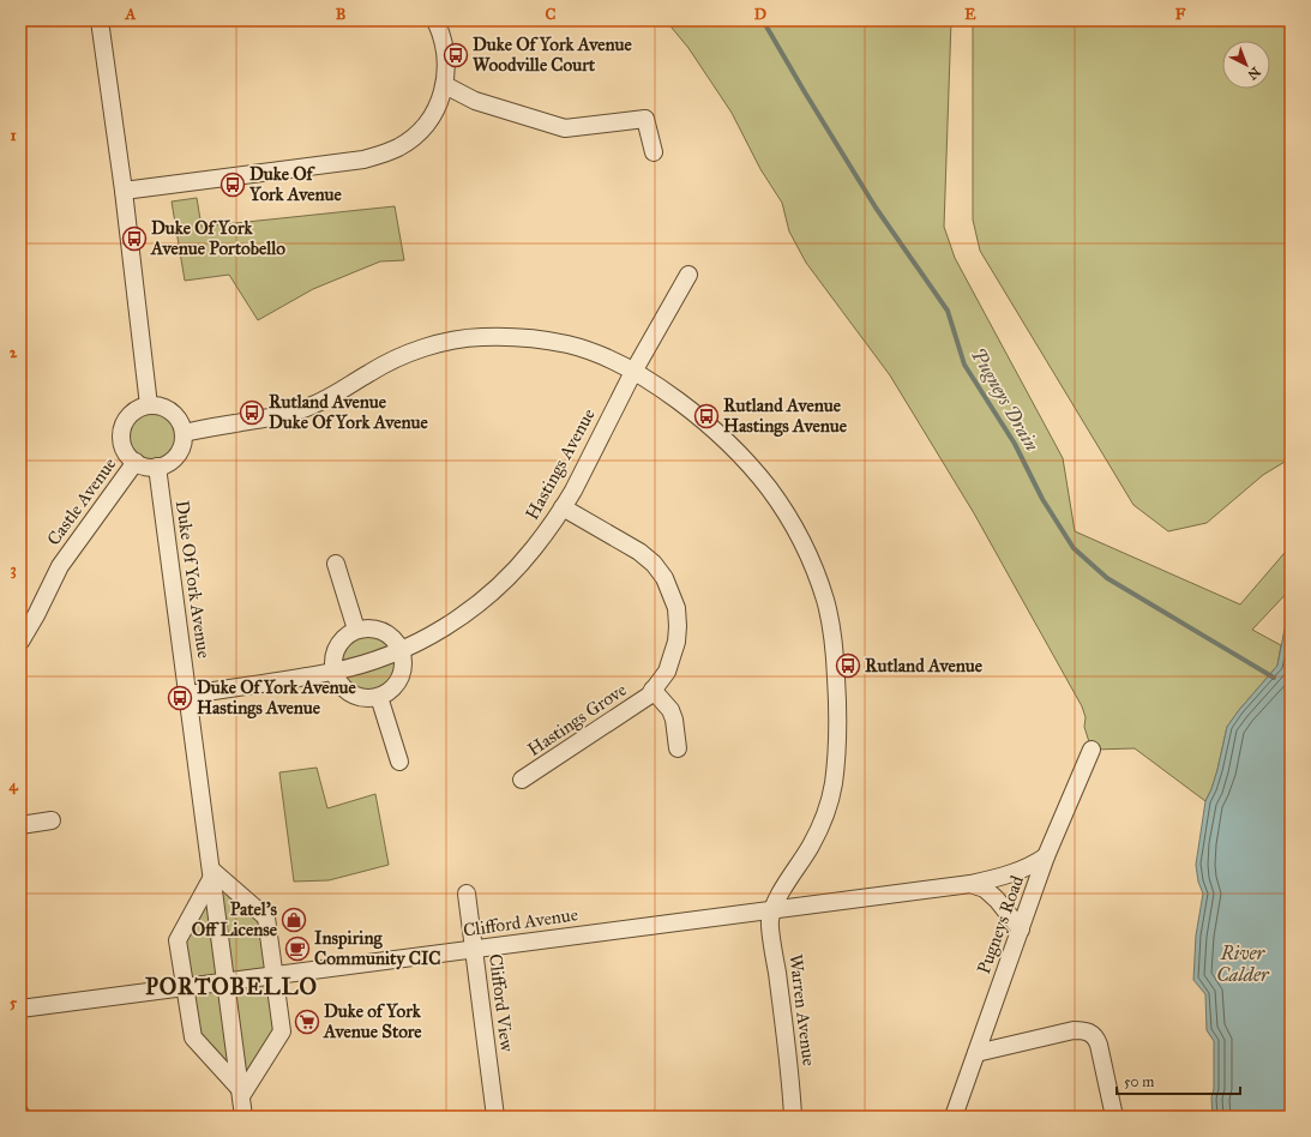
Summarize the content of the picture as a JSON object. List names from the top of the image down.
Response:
{
  "streets": {
    "street": [
      "Hastings Avenue",
      "Castle Avenue",
      "Duke Of York Avenue",
      "Hastings Grove",
      "Clifford Avenue",
      "Pugneys Road",
      "Clifford View",
      "Warren Avenue"
    ]
  },
  "crossings": [
    ["Hastings Avenue", "Duke Of York Avenue"],
    ["Hastings Avenue", "Hastings Grove"],
    ["Castle Avenue", "Duke Of York Avenue"],
    ["Duke Of York Avenue", "Clifford Avenue"],
    ["Clifford Avenue", "Pugneys Road"],
    ["Clifford Avenue", "Clifford View"],
    ["Clifford Avenue", "Warren Avenue"]
  ],
  "districts": ["PORTOBELLO"],
  "water": ["Pugneys Drain", "River Calder"],
  "places": {
    "bus stop": [
      "Duke Of York Avenue Woodville Court",
      "Duke Of York Avenue",
      "Duke Of York Avenue Portobello",
      "Rutland Avenue Duke Of York Avenue",
      "Rutland Avenue Hastings Avenue",
      "Rutland Avenue",
      "Duke Of York Avenue Hastings Avenue"
    ],
    "shop": ["Patel's Off License"],
    "cafe": ["Inspiring Community CIC"],
    "supermarket": ["Duke of York Avenue Store"]
  },
  "scale_bar": "50 m",
  "north": "bottom right",
  "grid": {
    "columns": [
      "A",
      "B",
      "C",
      "D",
      "E",
      "F"
    ],
    "rows": [
      "1",
      "2",
      "3",
      "4",
      "5"
    ]
  }
}
